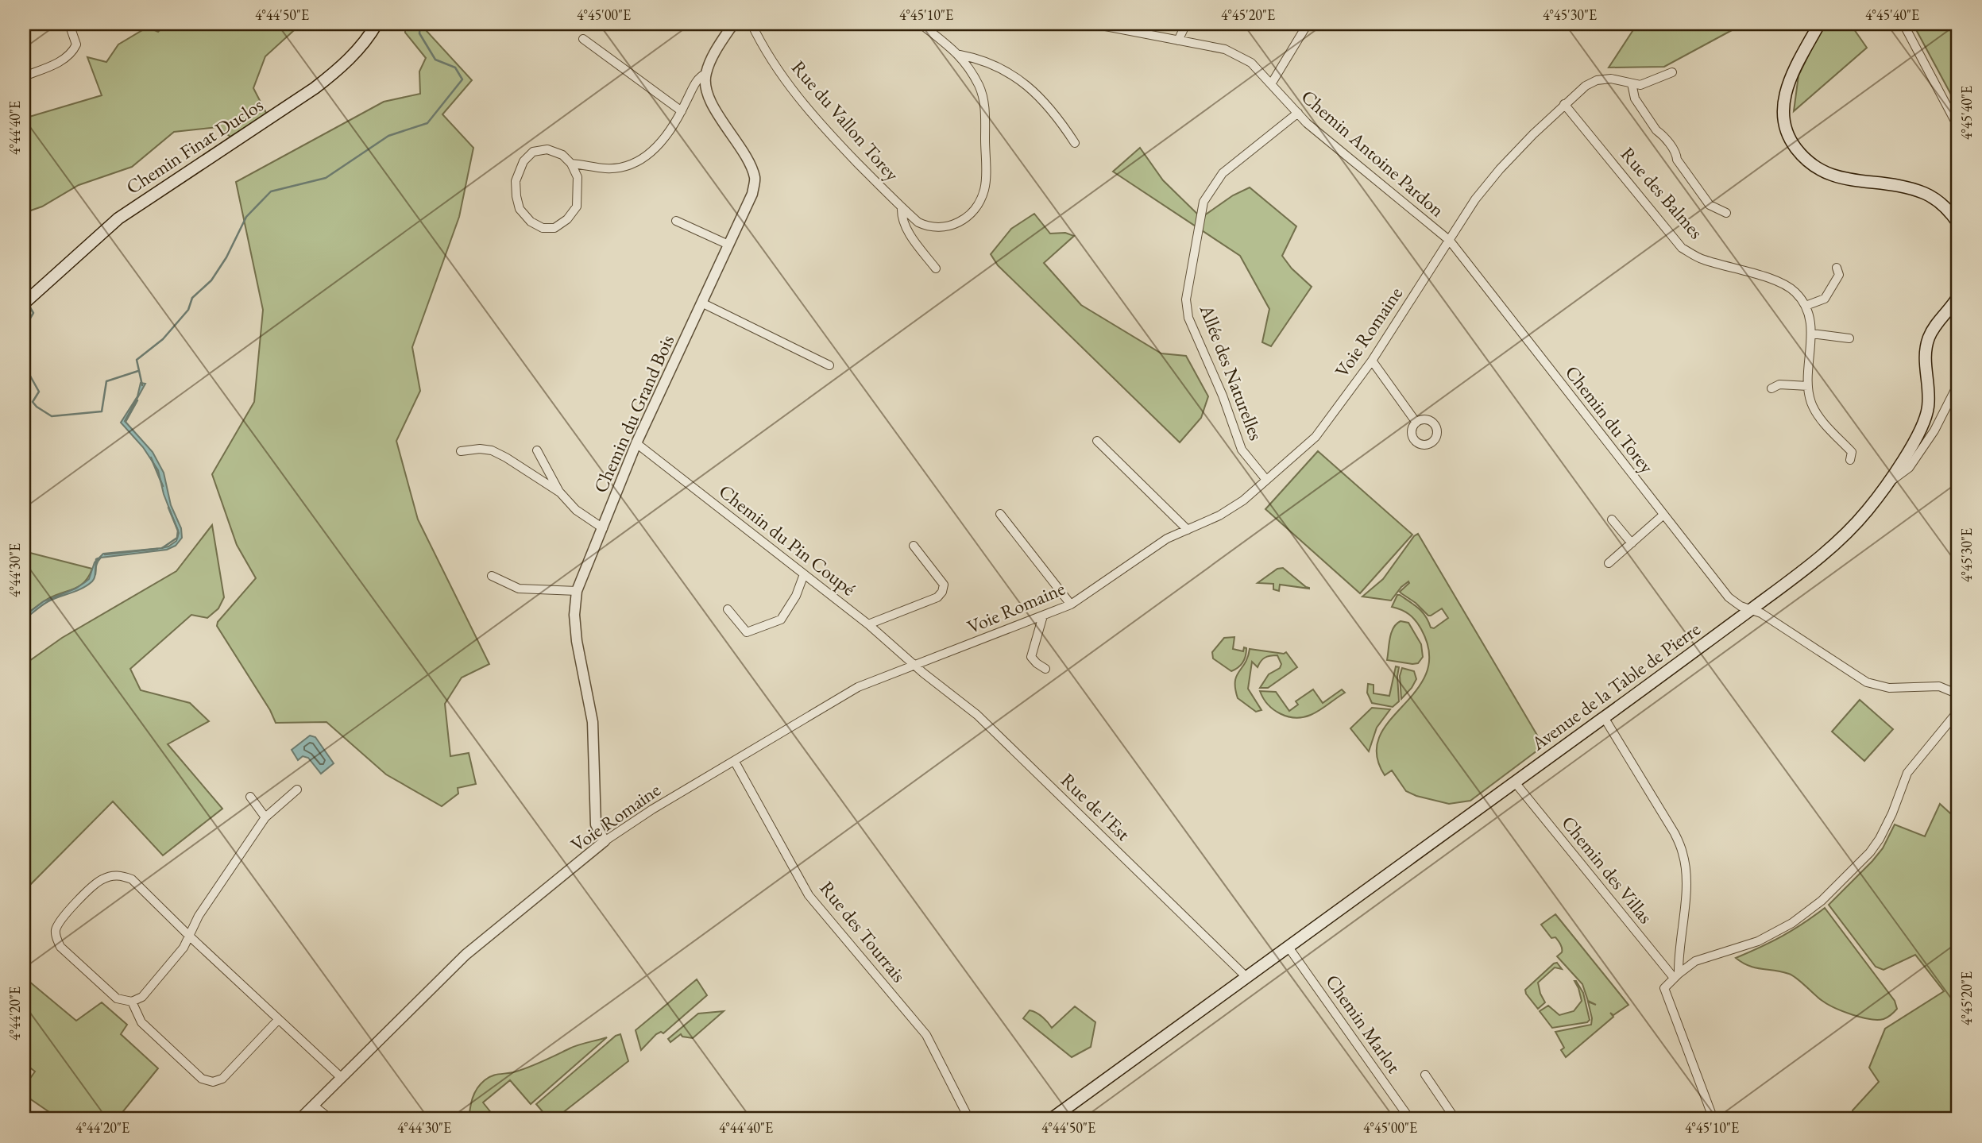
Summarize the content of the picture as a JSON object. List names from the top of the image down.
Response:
{
  "streets": {
    "main road": ["Chemin Finat Duclos", "Avenue de la Table de Pierre"],
    "street": [
      "Rue du Vallon Torey",
      "Chemin Antoine Pardon",
      "Rue des Balmes",
      "Voie Romaine",
      "Allée des Naturelles",
      "Chemin du Grand Bois",
      "Chemin du Torey",
      "Chemin du Pin Coupé",
      "Rue de l'Est",
      "Chemin des Villas",
      "Rue des Tourrais",
      "Chemin Marlot"
    ]
  },
  "crossings": [
    ["Chemin Antoine Pardon", "Voie Romaine"],
    ["Chemin Antoine Pardon", "Allée des Naturelles"],
    ["Chemin Antoine Pardon", "Chemin du Torey"],
    ["Rue des Balmes", "Voie Romaine"],
    ["Voie Romaine", "Allée des Naturelles"],
    ["Voie Romaine", "Chemin du Grand Bois"],
    ["Voie Romaine", "Chemin du Torey"],
    ["Voie Romaine", "Chemin du Pin Coupé"],
    ["Voie Romaine", "Rue de l'Est"],
    ["Voie Romaine", "Rue des Tourrais"],
    ["Chemin du Grand Bois", "Chemin du Pin Coupé"],
    ["Chemin du Torey", "Avenue de la Table de Pierre"],
    ["Chemin du Pin Coupé", "Rue de l'Est"],
    ["Avenue de la Table de Pierre", "Rue de l'Est"],
    ["Avenue de la Table de Pierre", "Chemin des Villas"],
    ["Avenue de la Table de Pierre", "Chemin Marlot"]
  ],
  "coordinates": [
    "4°44'50\"E",
    "4°45'00\"E",
    "4°45'10\"E",
    "4°45'20\"E",
    "4°45'30\"E",
    "4°45'40\"E",
    "4°44'40\"E",
    "4°44'30\"E",
    "4°44'20\"E"
  ]
}
